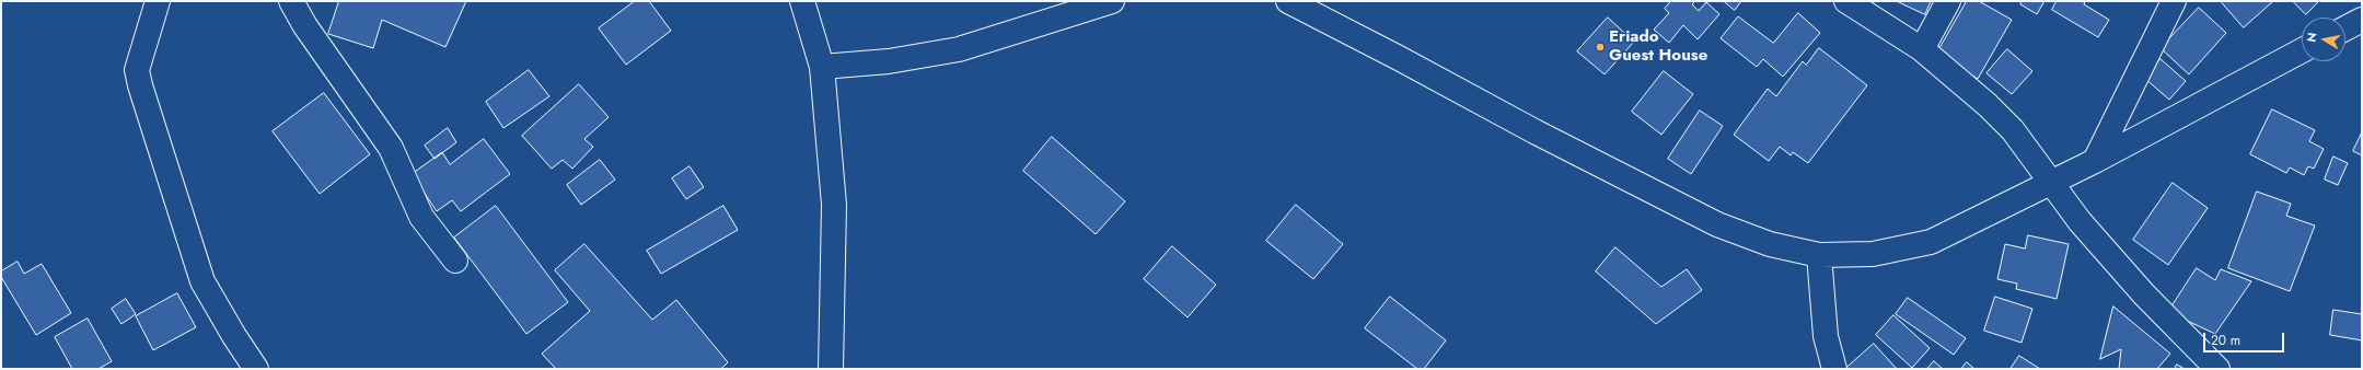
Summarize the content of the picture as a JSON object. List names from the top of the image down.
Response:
{
  "places": ["Eriado Guest House"],
  "scale_bar": "20 m",
  "north": "left"
}
